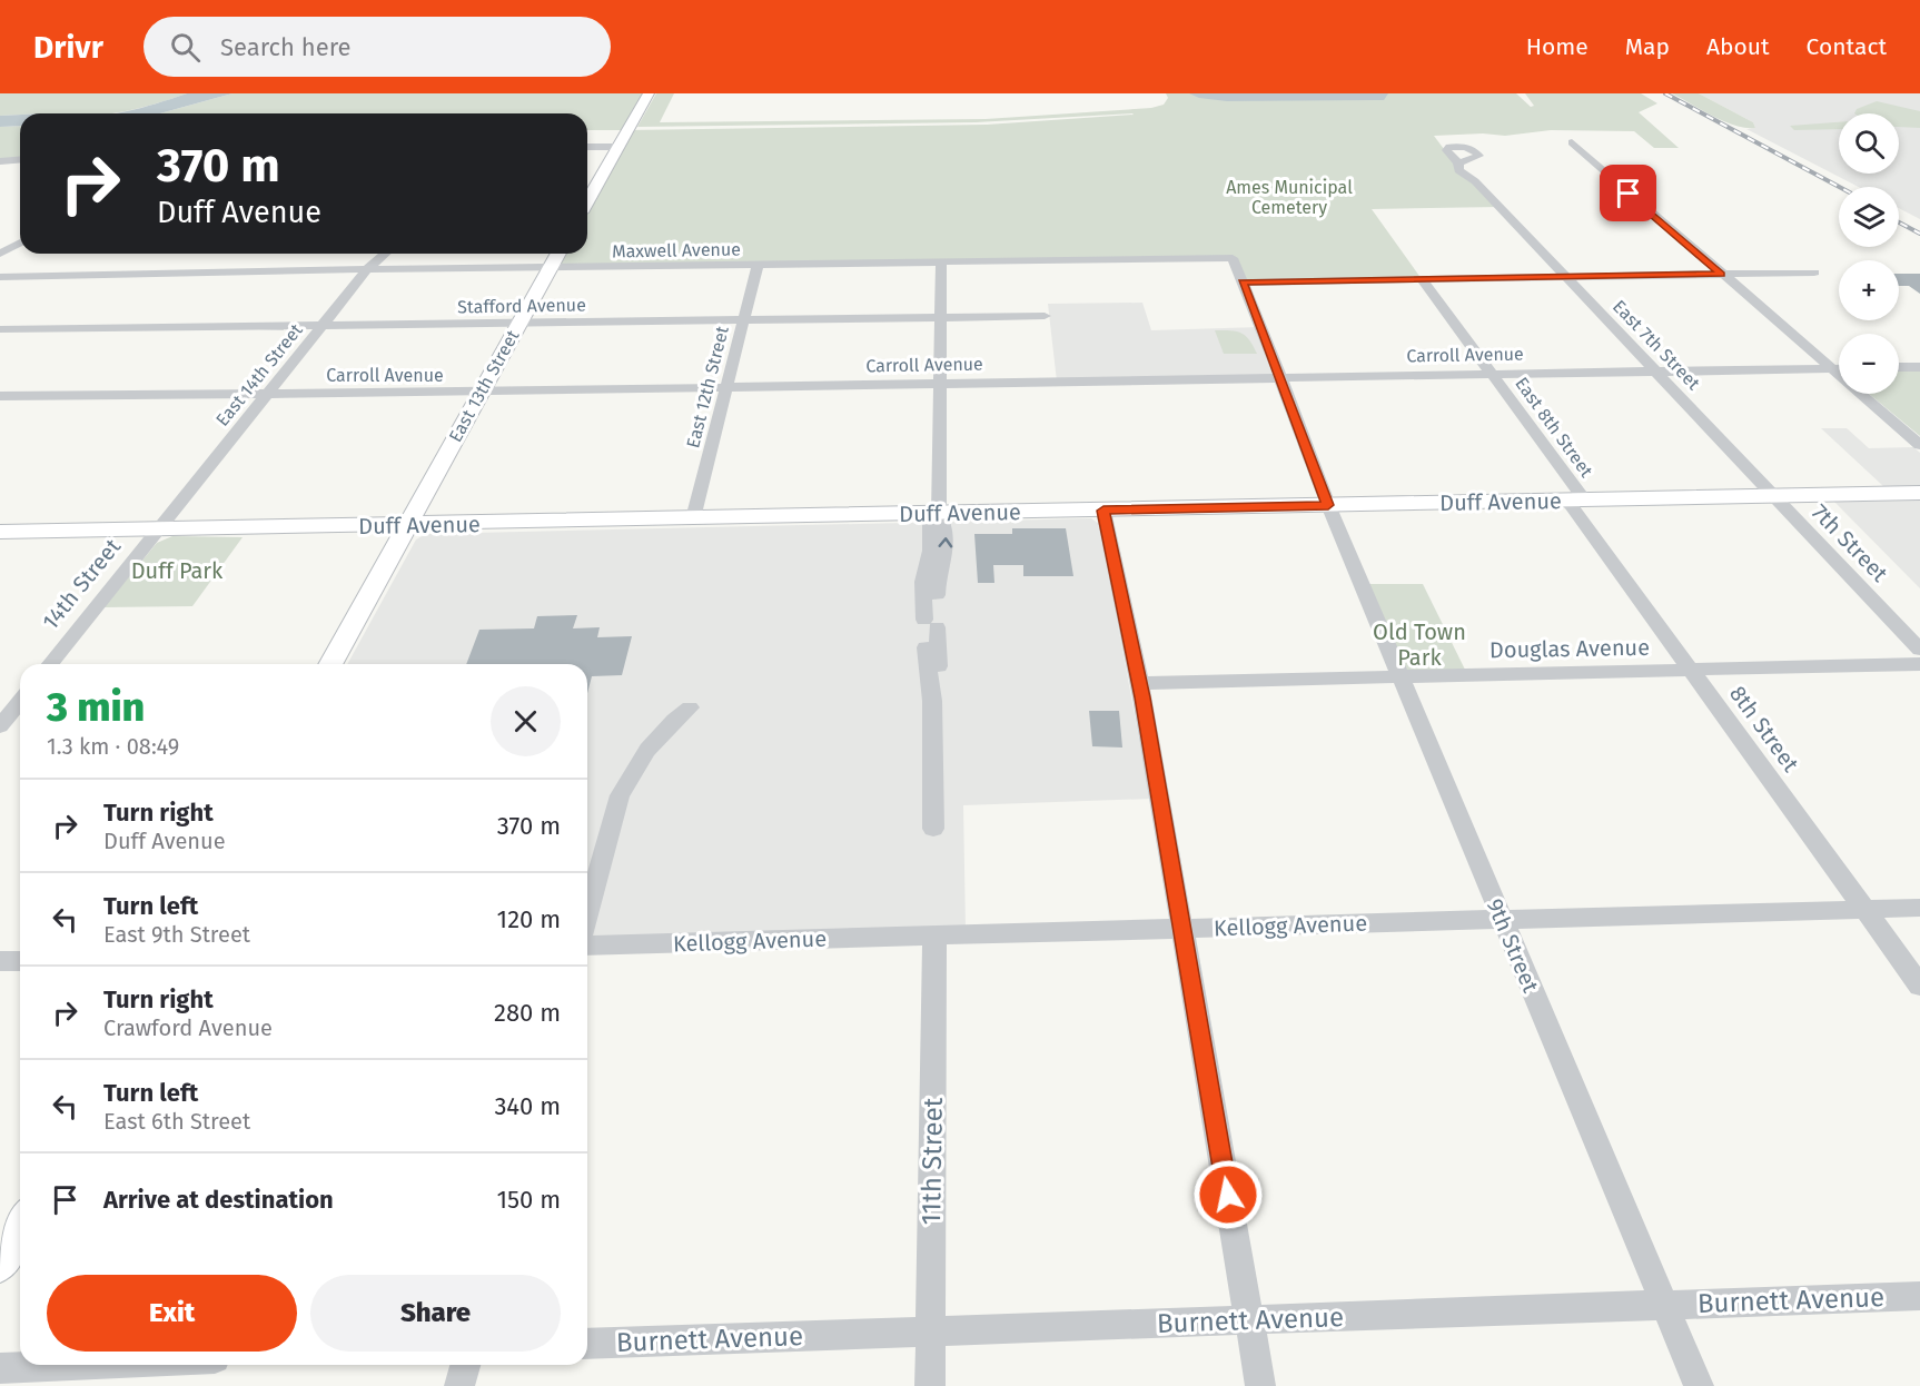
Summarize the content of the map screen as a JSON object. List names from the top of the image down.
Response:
{
  "streets": {
    "main road": ["East 13th Street", "Duff Avenue"],
    "street": [
      "Maxwell Avenue",
      "Stafford Avenue",
      "East 7th Street",
      "Carroll Avenue",
      "East 14th Street",
      "East 12th Street",
      "East 8th Street",
      "7th Street",
      "14th Street",
      "Douglas Avenue",
      "8th Street",
      "Kellogg Avenue",
      "9th Street",
      "11th Street",
      "Burnett Avenue"
    ]
  },
  "crossings": [
    ["Maxwell Avenue", "East 14th Street"],
    ["Maxwell Avenue", "East 13th Street"],
    ["Maxwell Avenue", "East 12th Street"],
    ["Maxwell Avenue", "9th Street"],
    ["Stafford Avenue", "East 14th Street"],
    ["Stafford Avenue", "East 13th Street"],
    ["Stafford Avenue", "East 12th Street"],
    ["East 7th Street", "Carroll Avenue"],
    ["East 7th Street", "Duff Avenue"],
    ["East 7th Street", "7th Street"],
    ["Carroll Avenue", "East 14th Street"],
    ["Carroll Avenue", "East 13th Street"],
    ["Carroll Avenue", "East 12th Street"],
    ["Carroll Avenue", "East 8th Street"],
    ["Carroll Avenue", "9th Street"],
    ["East 14th Street", "Duff Avenue"],
    ["East 14th Street", "14th Street"],
    ["East 13th Street", "Duff Avenue"],
    ["East 12th Street", "Duff Avenue"],
    ["East 8th Street", "Duff Avenue"],
    ["East 8th Street", "8th Street"],
    ["Duff Avenue", "7th Street"],
    ["Duff Avenue", "14th Street"],
    ["Duff Avenue", "8th Street"],
    ["Duff Avenue", "9th Street"],
    ["Douglas Avenue", "8th Street"],
    ["Douglas Avenue", "9th Street"],
    ["8th Street", "Kellogg Avenue"],
    ["Kellogg Avenue", "9th Street"],
    ["Kellogg Avenue", "11th Street"],
    ["9th Street", "Burnett Avenue"],
    ["11th Street", "Burnett Avenue"]
  ],
  "parks": ["Ames Municipal Cemetery", "Duff Park", "Old Town Park"],
  "page": {
    "header": "Drivr",
    "search": "Search here",
    "nav": [
      "Home",
      "Map",
      "About",
      "Contact"
    ],
    "map_buttons": ["+", "−"],
    "turn": ["370 m", "Duff Avenue"],
    "heading": ["3 min", "1.3 km · 08:49"],
    "list": [
      {
        "name": "Turn right",
        "note": "Duff Avenue",
        "value": "370 m"
      },
      {
        "name": "Turn left",
        "note": "East 9th Street",
        "value": "120 m"
      },
      {
        "name": "Turn right",
        "note": "Crawford Avenue",
        "value": "280 m"
      },
      {
        "name": "Turn left",
        "note": "East 6th Street",
        "value": "340 m"
      },
      {
        "name": "Arrive at destination",
        "value": "150 m"
      }
    ],
    "buttons": ["Exit", "Share"]
  }
}
